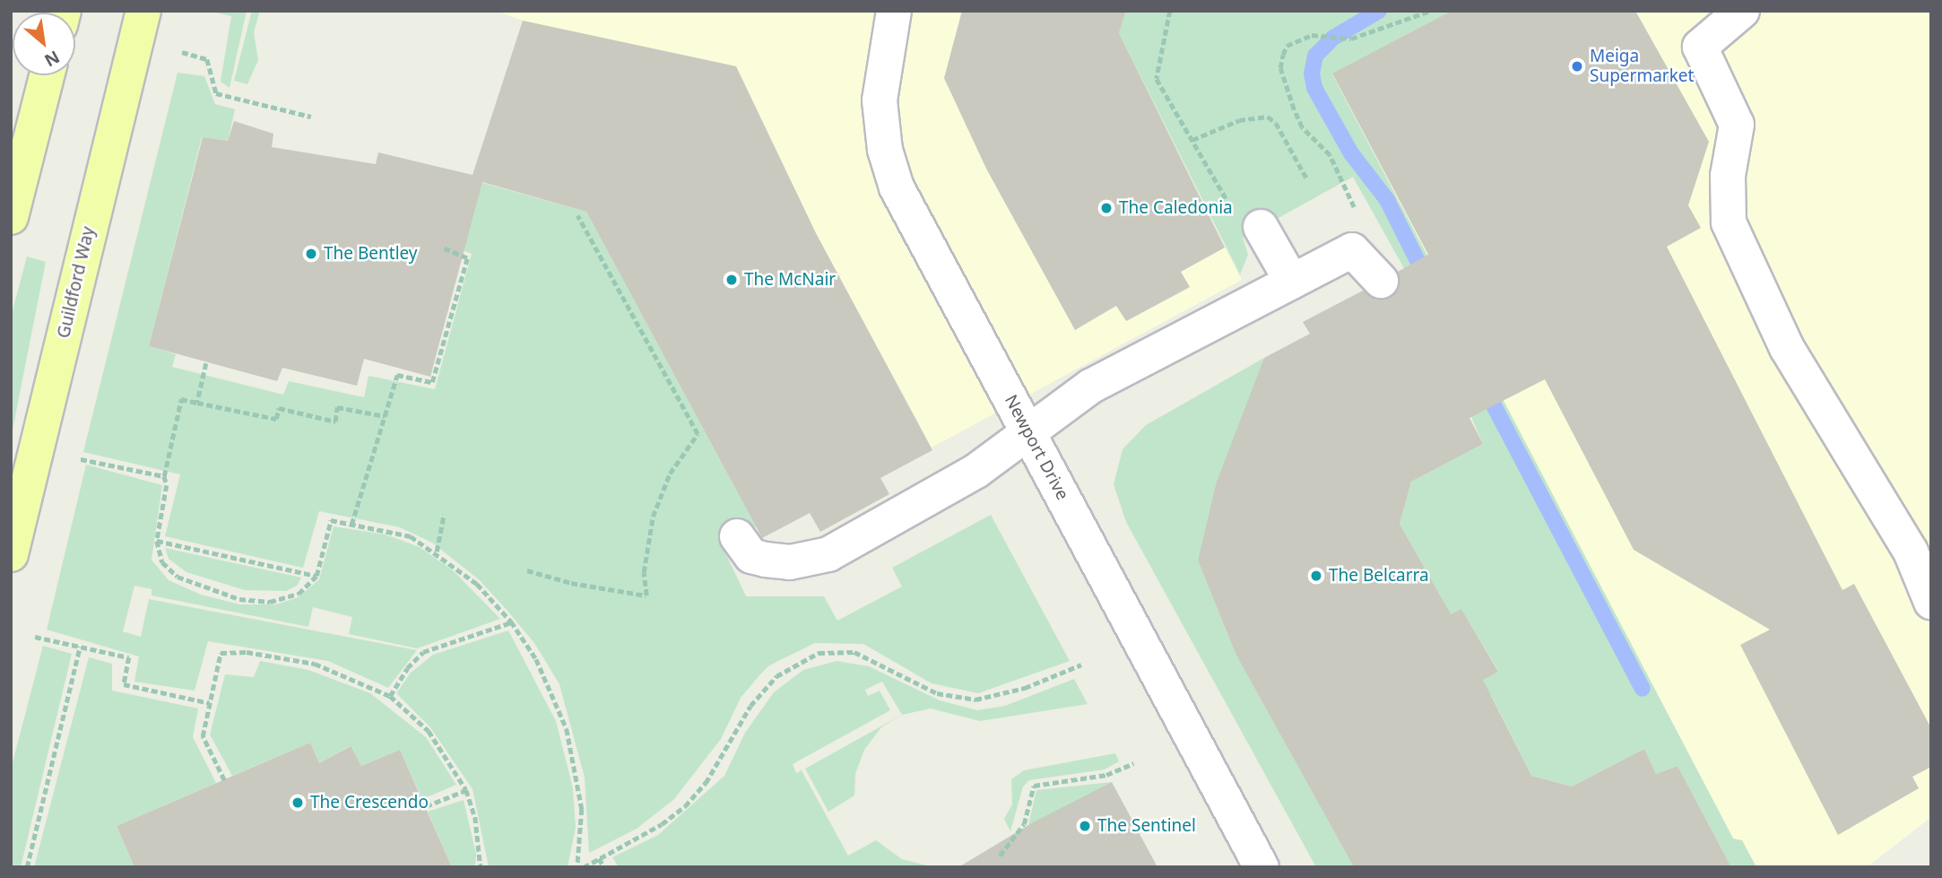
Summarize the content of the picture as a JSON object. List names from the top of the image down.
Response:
{
  "streets": {
    "main road": ["Guildford Way"],
    "street": ["Newport Drive"]
  },
  "places": [
    "Meiga Supermarket",
    "The Caledonia",
    "The Bentley",
    "The McNair",
    "The Belcarra",
    "The Crescendo",
    "The Sentinel"
  ],
  "north": "bottom right"
}
